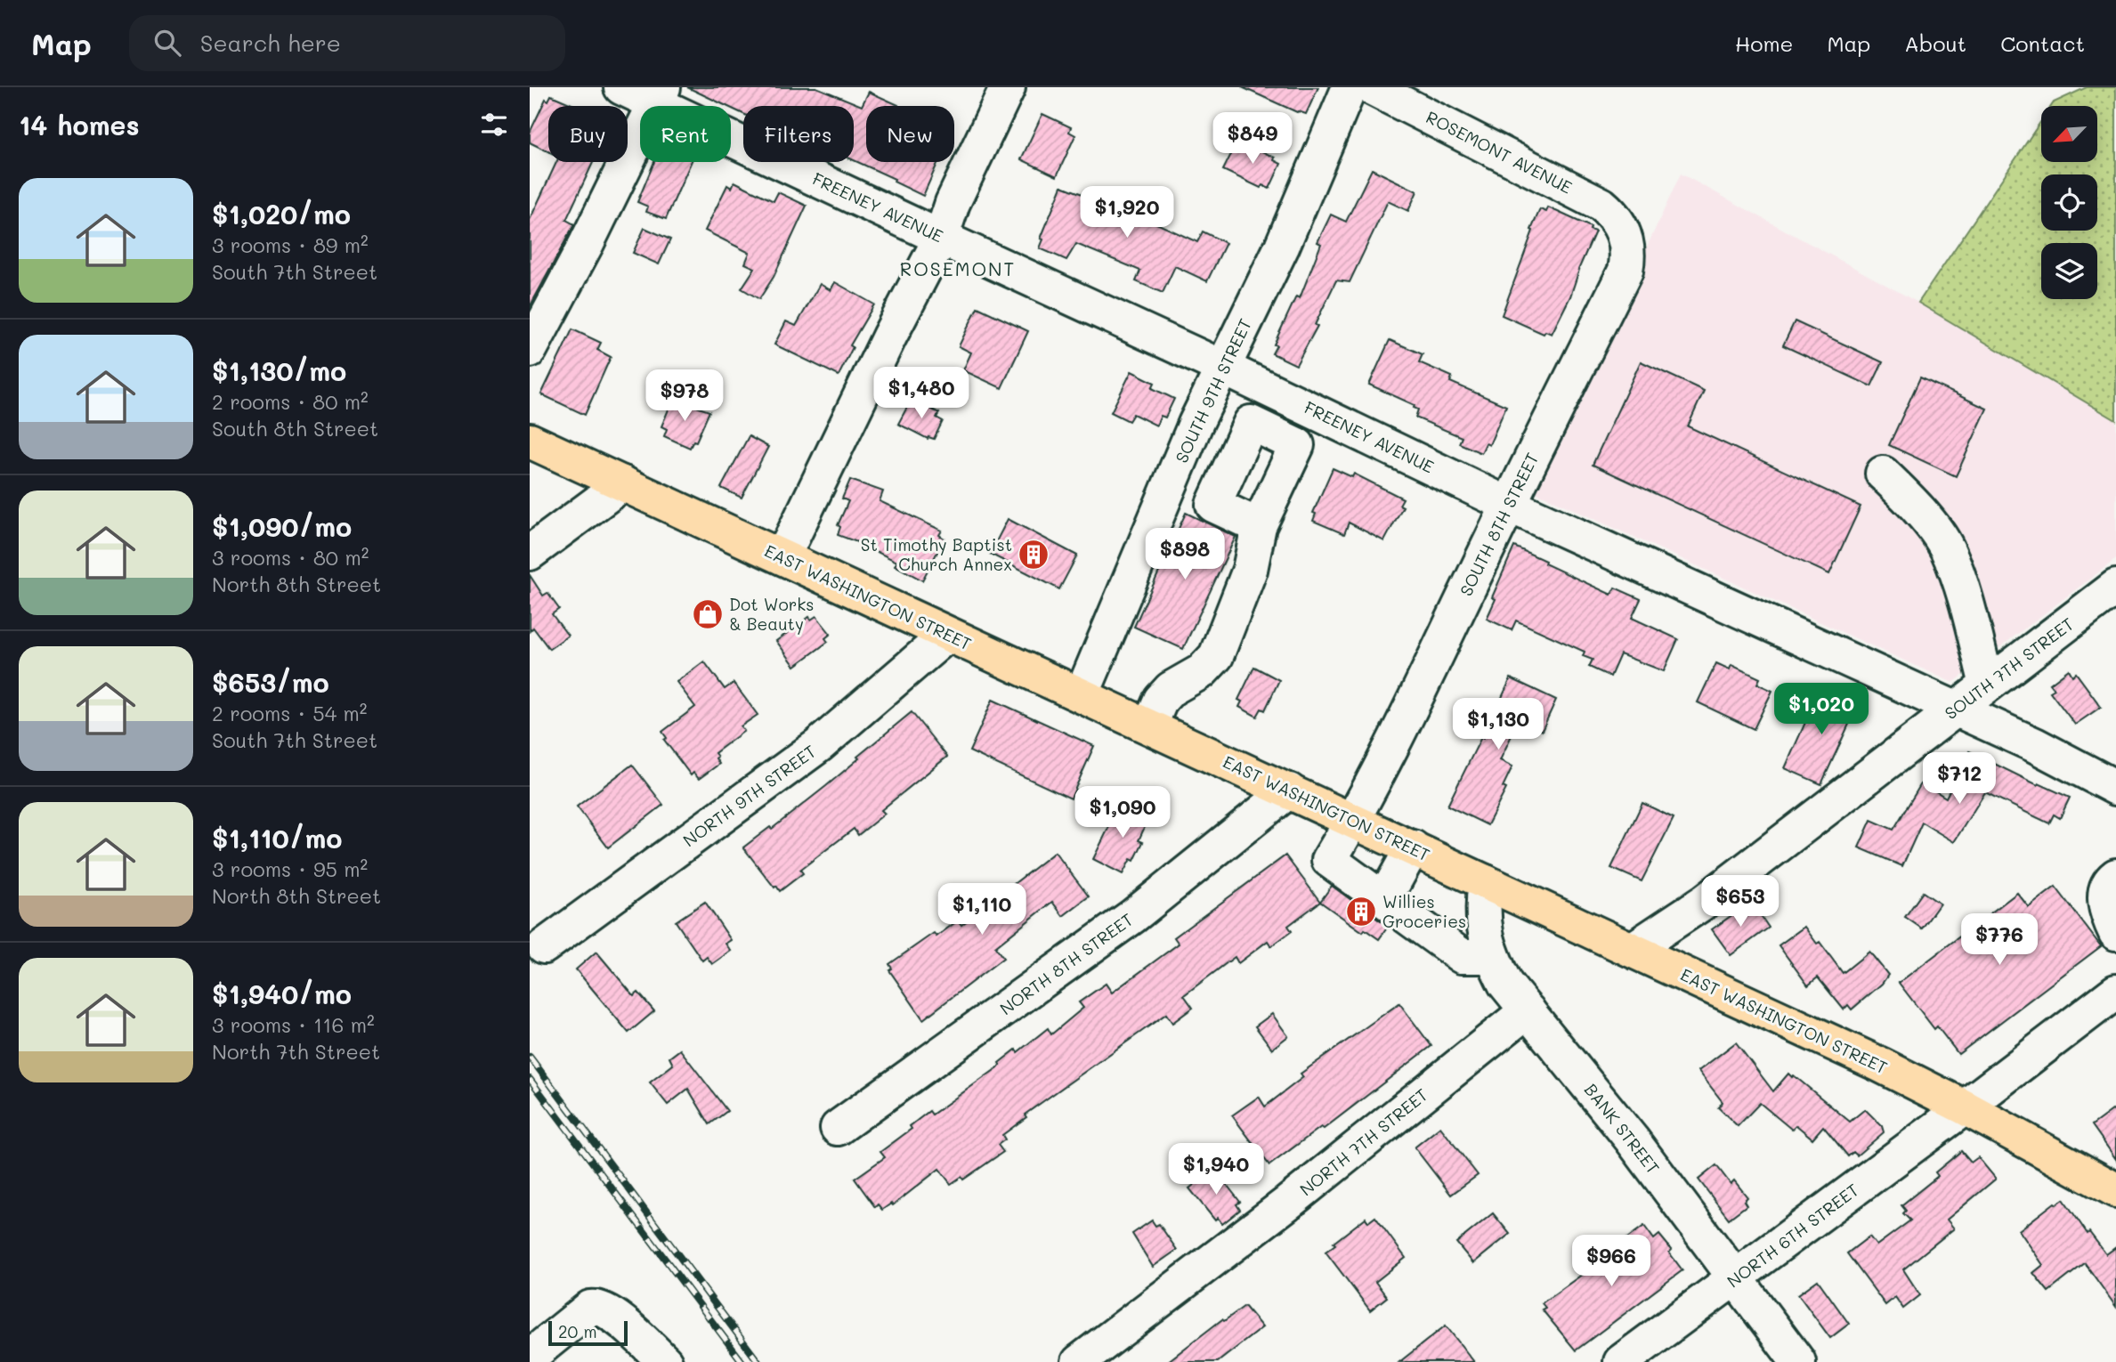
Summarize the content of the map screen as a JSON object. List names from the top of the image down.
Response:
{
  "streets": {
    "main road": ["EAST WASHINGTON STREET"],
    "street": [
      "ROSEMONT AVENUE",
      "FREENEY AVENUE",
      "SOUTH 9TH STREET",
      "SOUTH 8TH STREET",
      "SOUTH 7TH STREET",
      "NORTH 9TH STREET",
      "NORTH 8TH STREET",
      "BANK STREET",
      "NORTH 7TH STREET",
      "NORTH 6TH STREET"
    ]
  },
  "crossings": [
    ["ROSEMONT AVENUE", "SOUTH 8TH STREET"],
    ["FREENEY AVENUE", "SOUTH 9TH STREET"],
    ["FREENEY AVENUE", "SOUTH 8TH STREET"],
    ["FREENEY AVENUE", "SOUTH 7TH STREET"],
    ["SOUTH 9TH STREET", "EAST WASHINGTON STREET"],
    ["SOUTH 8TH STREET", "EAST WASHINGTON STREET"],
    ["EAST WASHINGTON STREET", "SOUTH 7TH STREET"],
    ["EAST WASHINGTON STREET", "NORTH 9TH STREET"],
    ["EAST WASHINGTON STREET", "NORTH 8TH STREET"],
    ["EAST WASHINGTON STREET", "BANK STREET"],
    ["EAST WASHINGTON STREET", "NORTH 6TH STREET"],
    ["BANK STREET", "NORTH 7TH STREET"],
    ["BANK STREET", "NORTH 6TH STREET"]
  ],
  "districts": ["ROSEMONT"],
  "places": {
    "building": ["St Timothy Baptist Church Annex", "Willies Groceries"],
    "shop": ["Dot Works & Beauty"]
  },
  "scale_bar": "20 m",
  "north": "bottom left",
  "page": {
    "header": "Map",
    "search": "Search here",
    "nav": [
      "Home",
      "Map",
      "About",
      "Contact"
    ],
    "heading": "14 homes",
    "chip": [
      "Buy",
      "Rent",
      "Filters",
      "New"
    ],
    "price": [
      "$849",
      "$1,920",
      "$1,480",
      "$978",
      "$898",
      "$1,020",
      "$1,130",
      "$712",
      "$1,090",
      "$653",
      "$1,110",
      "$776",
      "$1,940",
      "$966"
    ],
    "list": [
      {
        "name": "$1,020/mo",
        "note": "3 rooms · 89 m² · South 7th Street"
      },
      {
        "name": "$1,130/mo",
        "note": "2 rooms · 80 m² · South 8th Street"
      },
      {
        "name": "$1,090/mo",
        "note": "3 rooms · 80 m² · North 8th Street"
      },
      {
        "name": "$653/mo",
        "note": "2 rooms · 54 m² · South 7th Street"
      },
      {
        "name": "$1,110/mo",
        "note": "3 rooms · 95 m² · North 8th Street"
      },
      {
        "name": "$1,940/mo",
        "note": "3 rooms · 116 m² · North 7th Street"
      }
    ],
    "scale": "20 m"
  }
}
